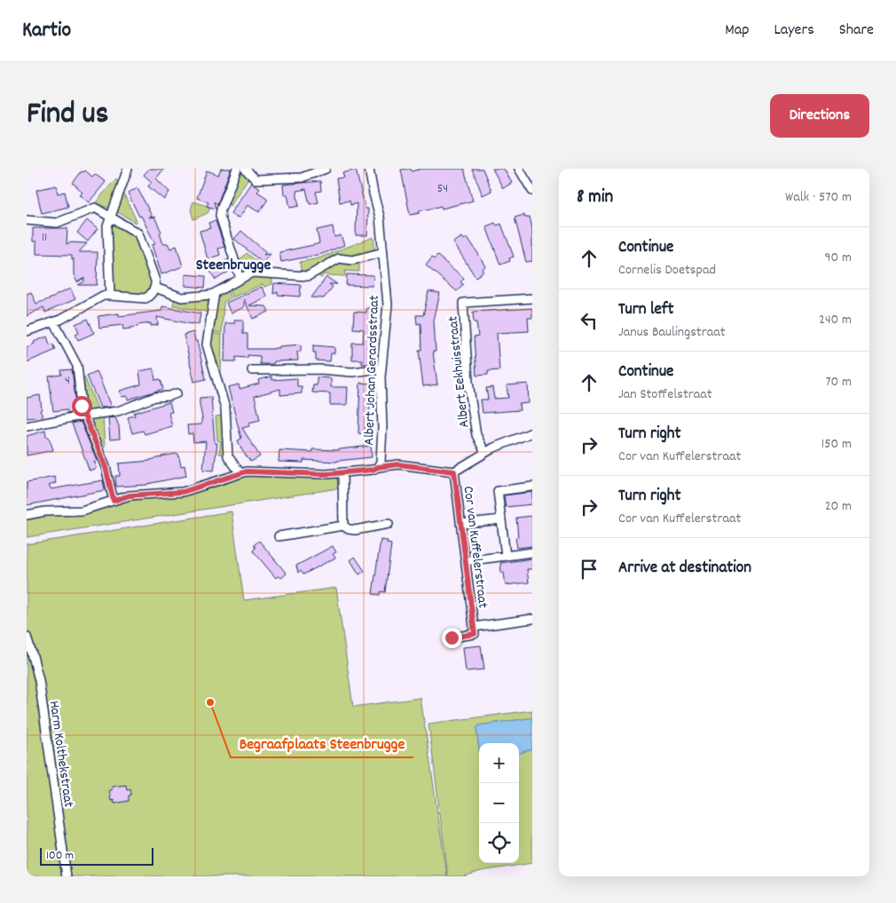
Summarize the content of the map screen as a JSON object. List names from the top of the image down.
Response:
{
  "streets": {
    "street": [
      "Albert Johan Gerardsstraat",
      "Albert Eekhuisstraat",
      "Cor van Kuffelerstraat",
      "Harm Kolthekstraat"
    ]
  },
  "districts": ["Steenbrugge"],
  "places": ["Begraafplaats Steenbrugge"],
  "house_numbers": ["54", "11", "4"],
  "scale_bar": "100 m",
  "page": {
    "header": "Kartio",
    "nav": ["Map", "Layers", "Share"],
    "title": "Find us",
    "buttons": "Directions",
    "heading": ["8 min", "Walk · 570 m"],
    "list": [
      ["Continue", "Cornelis Doetspad", "90 m"],
      ["Turn left", "Janus Baulingstraat", "240 m"],
      ["Continue", "Jan Stoffelstraat", "70 m"],
      ["Turn right", "Cor van Kuffelerstraat", "150 m"],
      ["Turn right", "Cor van Kuffelerstraat", "20 m"],
      "Arrive at destination"
    ],
    "map_buttons": ["+", "−"],
    "scale": "100 m"
  }
}
